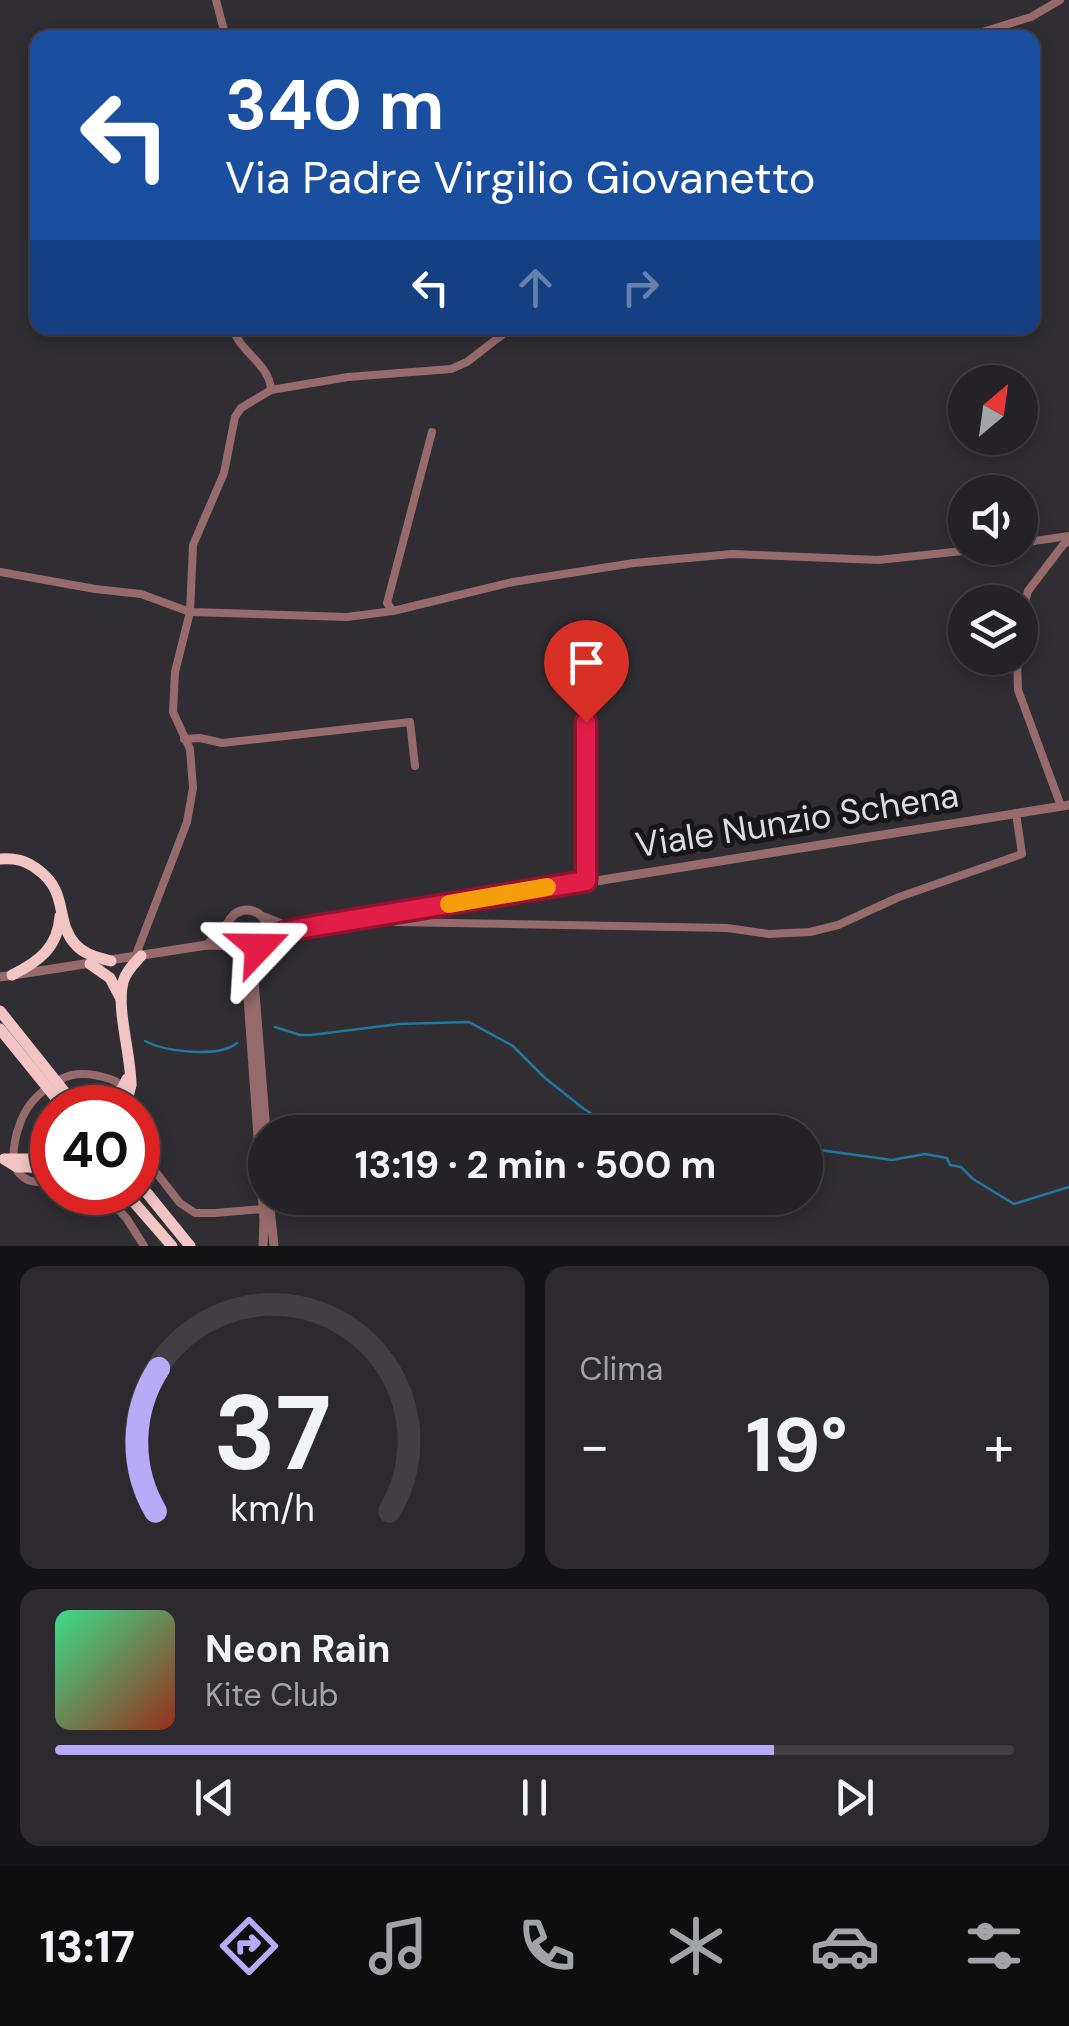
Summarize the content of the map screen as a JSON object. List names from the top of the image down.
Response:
{
  "streets": {
    "street": ["Viale Nunzio Schena"]
  },
  "north": "top right",
  "page": {
    "turn": ["340 m", "Via Padre Virgilio Giovanetto"],
    "limit": "40",
    "trip": "13:19 · 2 min · 500 m",
    "tile": "Clima",
    "heat": ["−", "19°", "+"],
    "song": ["Neon Rain", "Kite Club"],
    "tabs": "13:17",
    "gauge": ["37", "km/h"]
  }
}
